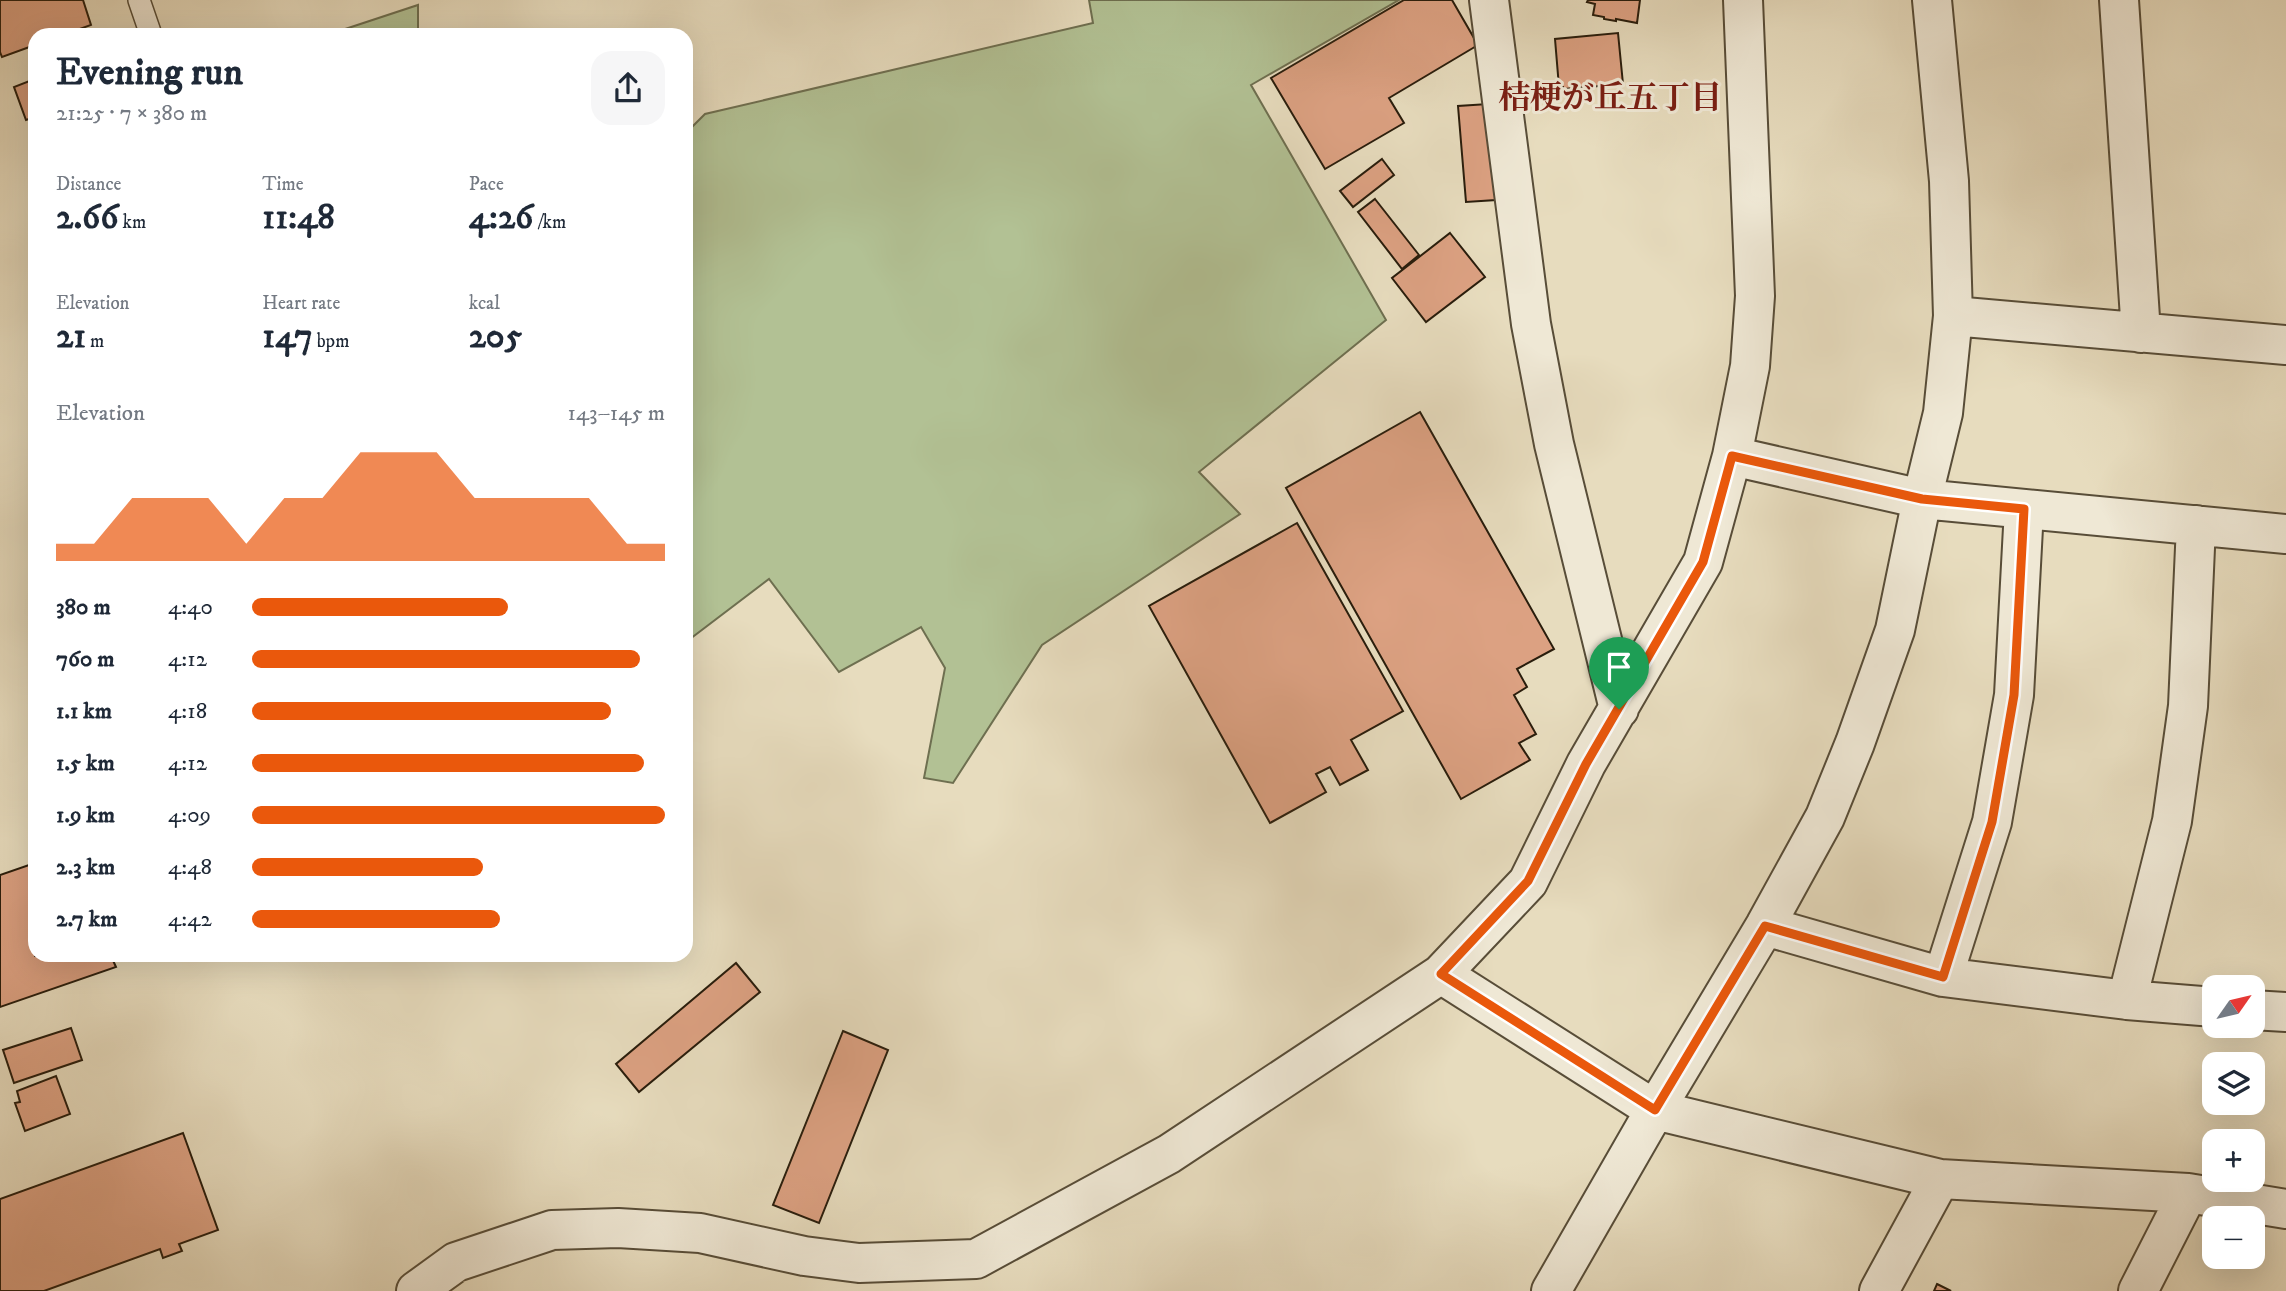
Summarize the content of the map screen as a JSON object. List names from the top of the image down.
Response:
{
  "districts": ["桔梗が丘五丁目"],
  "north": "top right",
  "page": {
    "heading": ["Evening run", "21:25 · 7 × 380 m"],
    "stats": [
      ["Distance", "2.66 km"],
      ["Time", "11:48"],
      ["Pace", "4:26 /km"],
      ["Elevation", "21 m"],
      ["Heart rate", "147 bpm"],
      ["kcal", "205"]
    ],
    "chart": ["Elevation", "143–145 m"],
    "list": [
      {
        "name": "380 m",
        "note": "4:40"
      },
      {
        "name": "760 m",
        "note": "4:12"
      },
      {
        "name": "1.1 km",
        "note": "4:18"
      },
      {
        "name": "1.5 km",
        "note": "4:12"
      },
      {
        "name": "1.9 km",
        "note": "4:09"
      },
      {
        "name": "2.3 km",
        "note": "4:48"
      },
      {
        "name": "2.7 km",
        "note": "4:42"
      }
    ],
    "map_buttons": ["+", "−"]
  }
}
